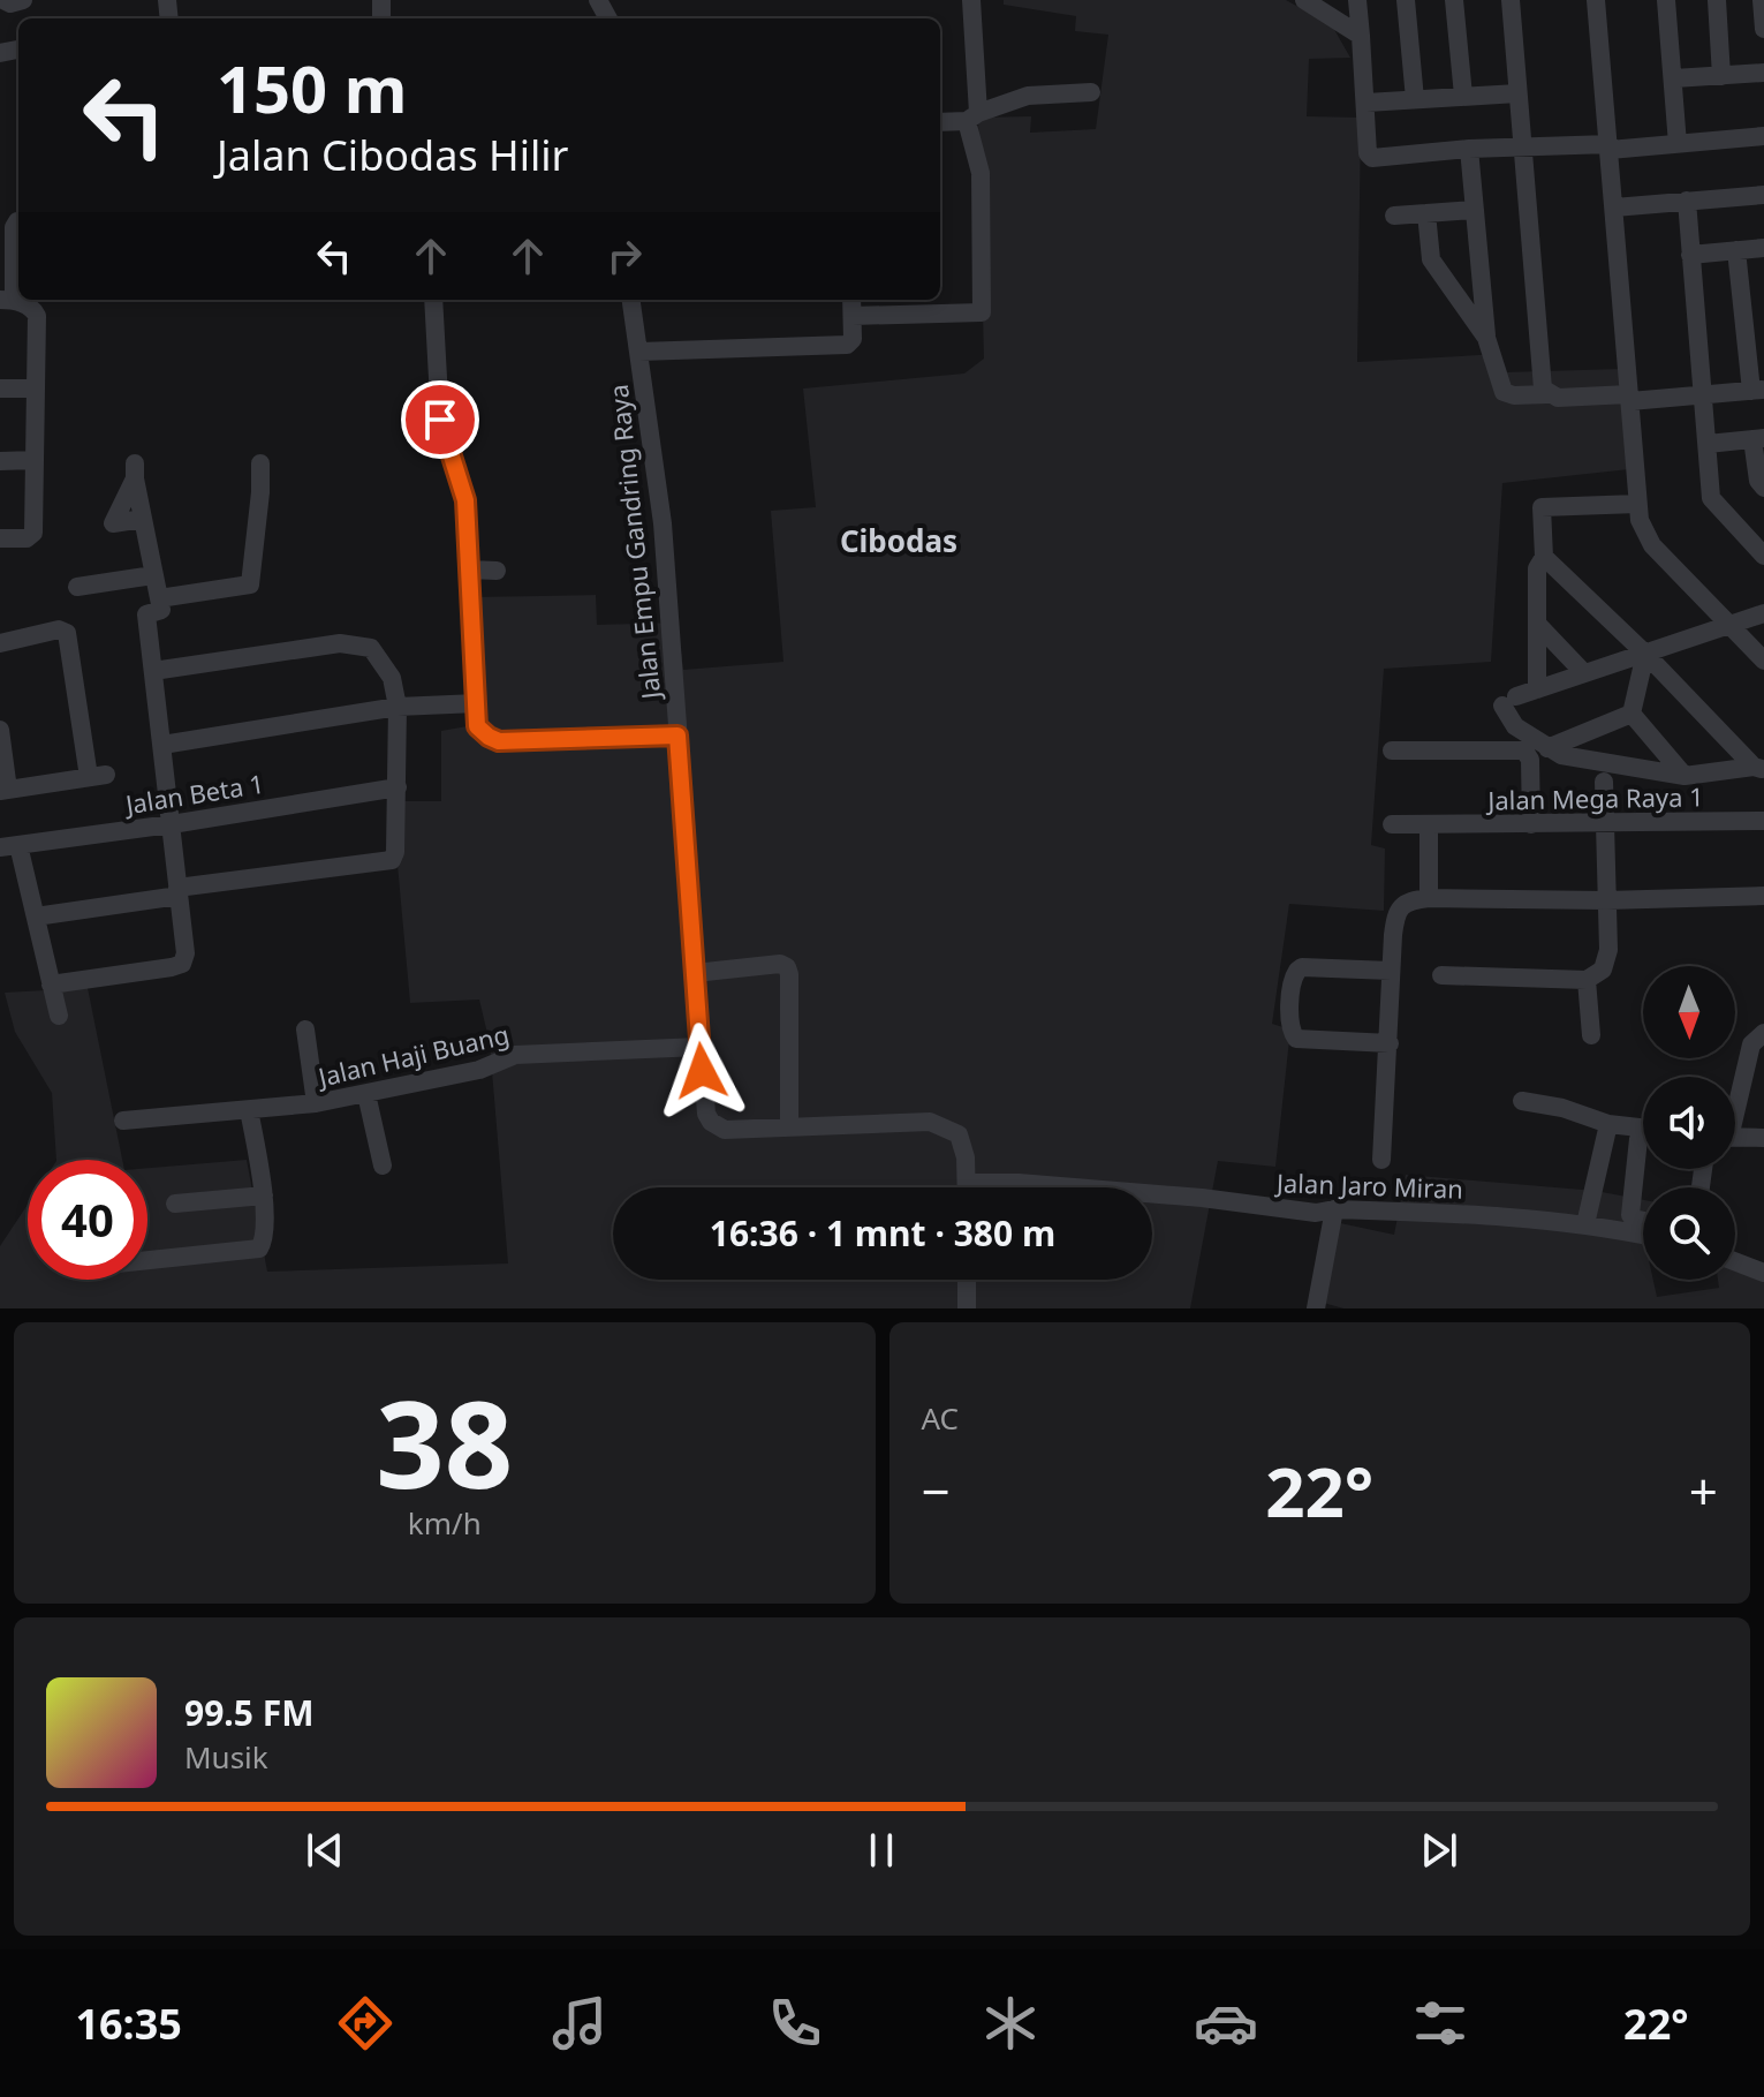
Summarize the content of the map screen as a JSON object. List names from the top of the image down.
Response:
{
  "streets": {
    "street": [
      "Jalan Empu Gandring Raya",
      "Jalan Beta 1",
      "Jalan Mega Raya 1",
      "Jalan Haji Buang",
      "Jalan Jaro Miran"
    ]
  },
  "crossings": [
    ["Jalan Empu Gandring Raya", "Jalan Haji Buang"],
    ["Jalan Empu Gandring Raya", "Jalan Jaro Miran"]
  ],
  "districts": ["Cibodas"],
  "north": "bottom",
  "page": {
    "turn": ["150 m", "Jalan Cibodas Hilir"],
    "limit": "40",
    "trip": "16:36 · 1 mnt · 380 m",
    "tile": [
      ["38", "km/h"],
      "AC"
    ],
    "heat": ["−", "22°", "+"],
    "song": ["99.5 FM", "Musik"],
    "tabs": ["16:35", "22°"]
  }
}
